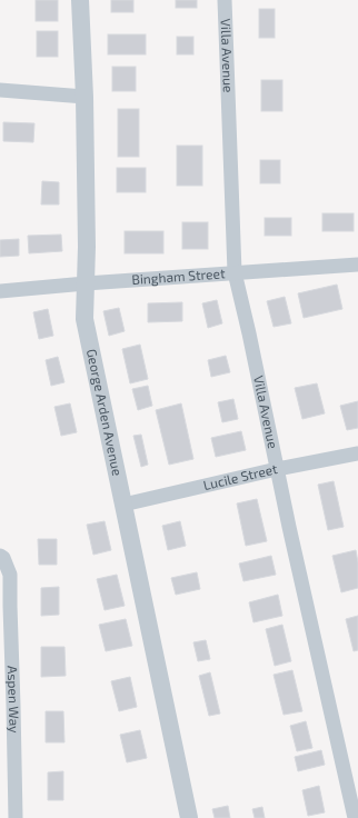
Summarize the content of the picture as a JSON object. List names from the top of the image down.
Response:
{
  "streets": {
    "street": [
      "Villa Avenue",
      "Bingham Street",
      "George Arden Avenue",
      "Lucile Street",
      "Aspen Way"
    ]
  },
  "crossings": [
    ["Villa Avenue", "Bingham Street"],
    ["Villa Avenue", "Lucile Street"],
    ["Bingham Street", "George Arden Avenue"],
    ["George Arden Avenue", "Lucile Street"]
  ]
}
